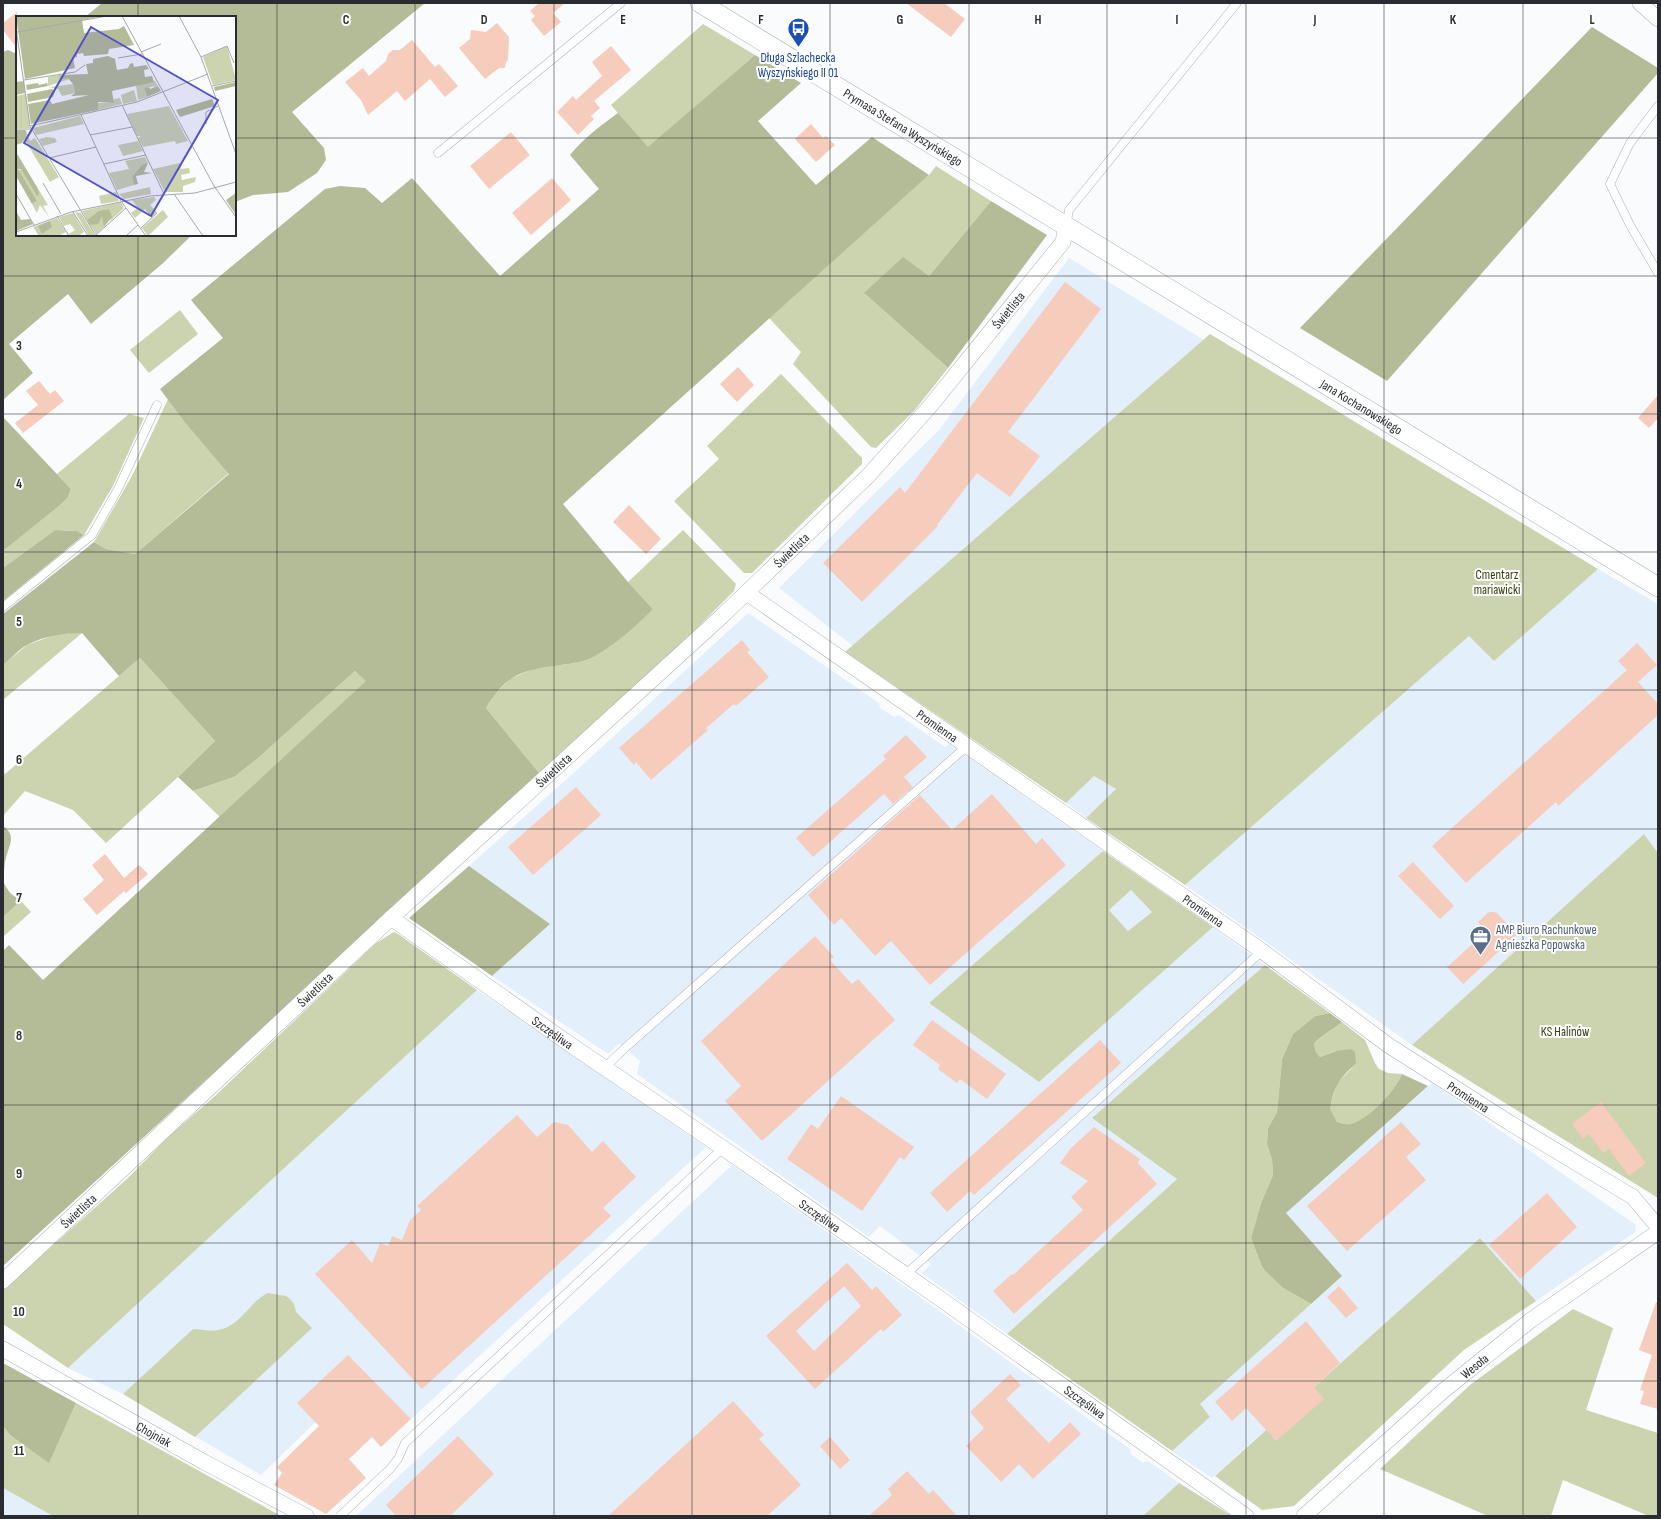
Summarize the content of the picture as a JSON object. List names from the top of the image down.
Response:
{
  "streets": {
    "street": [
      "Prymasa Stefana Wyszyńskiego",
      "Świetlista",
      "Jana Kochanowskiego",
      "Promienna",
      "Szczęśliwa",
      "Wesoła",
      "Chojniak"
    ]
  },
  "crossings": [
    ["Prymasa Stefana Wyszyńskiego", "Świetlista"],
    ["Prymasa Stefana Wyszyńskiego", "Jana Kochanowskiego"],
    ["Świetlista", "Jana Kochanowskiego"],
    ["Świetlista", "Promienna"],
    ["Świetlista", "Szczęśliwa"]
  ],
  "parks": ["Cmentarz mariawicki", "KS Halinów"],
  "places": {
    "bus stop": ["Długa Szlachecka Wyszyńskiego II 01"],
    "office": ["AMP Biuro Rachunkowe Agnieszka Popowska"]
  },
  "grid": {
    "columns": [
      "C",
      "D",
      "E",
      "F",
      "G",
      "H",
      "I",
      "J",
      "K",
      "L"
    ],
    "rows": [
      "3",
      "4",
      "5",
      "6",
      "7",
      "8",
      "9",
      "10",
      "11"
    ]
  }
}
